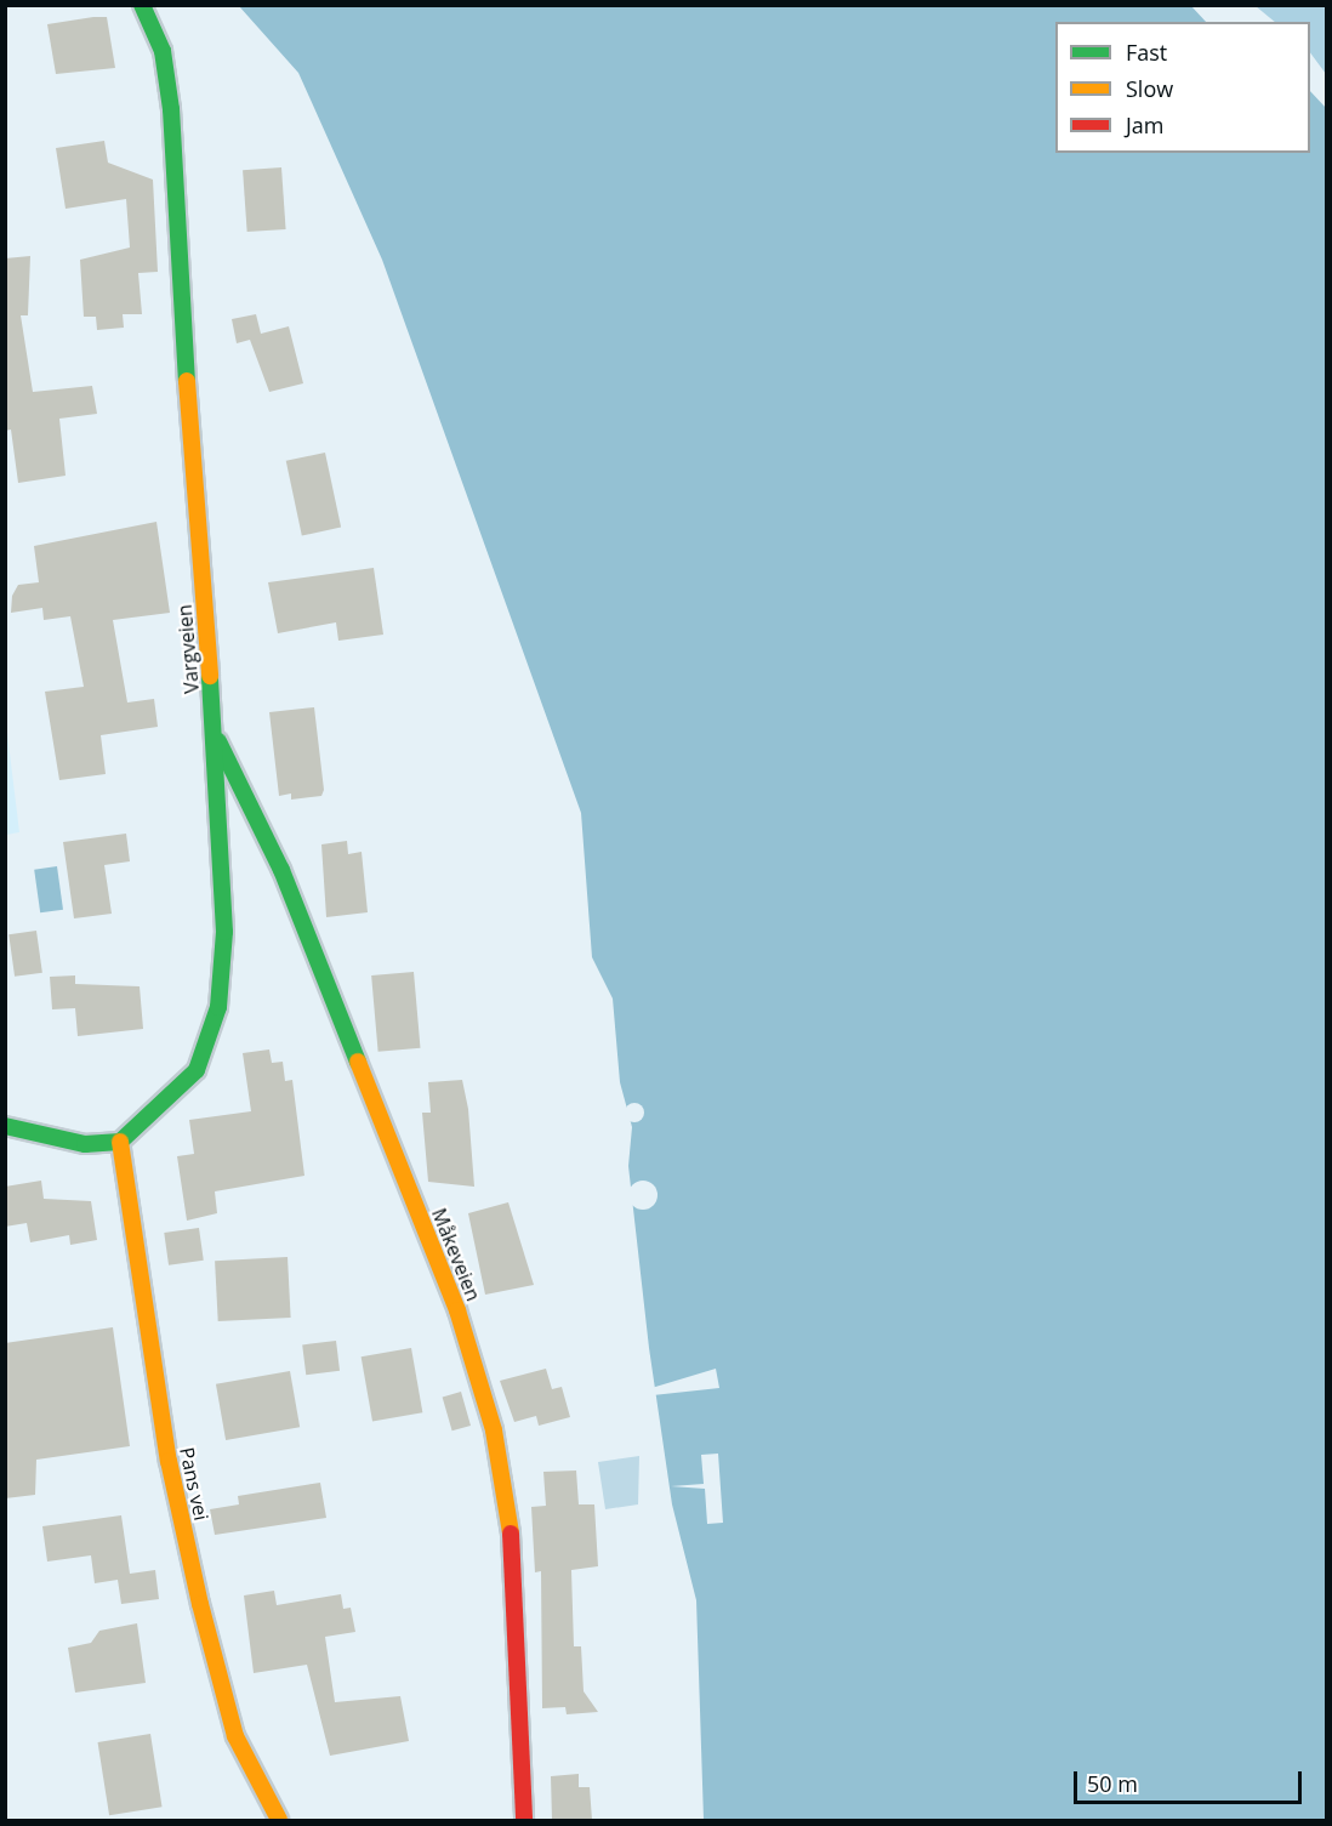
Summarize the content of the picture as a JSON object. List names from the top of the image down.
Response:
{
  "streets": {
    "street": ["Vargveien", "Måkeveien", "Pans vei"]
  },
  "crossings": [
    ["Vargveien", "Måkeveien"],
    ["Vargveien", "Pans vei"]
  ],
  "legend": ["Fast", "Slow", "Jam"],
  "scale_bar": "50 m"
}
